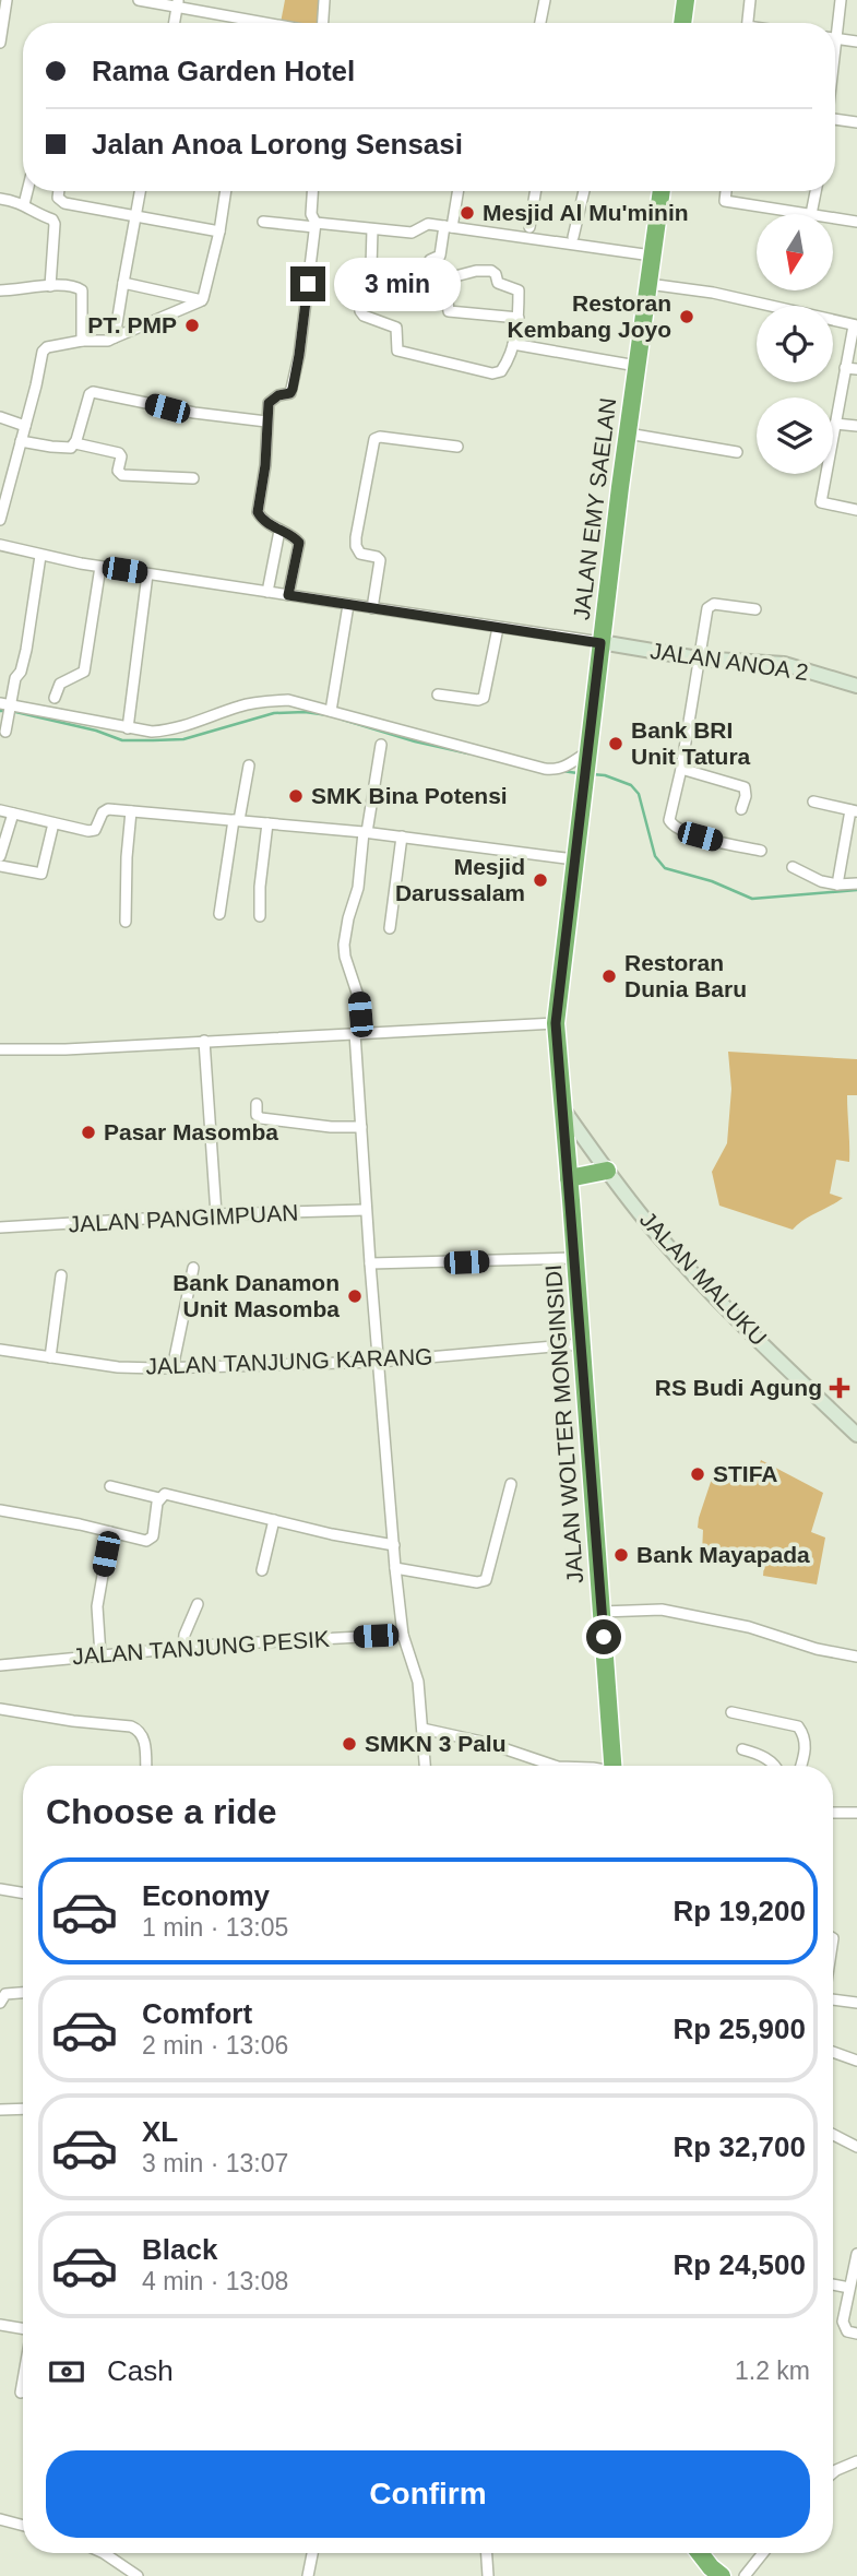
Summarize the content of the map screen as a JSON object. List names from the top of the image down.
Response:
{
  "streets": {
    "highway": ["JALAN EMY SAELAN", "JALAN WOLTER MONGINSIDI"],
    "main road": ["JALAN ANOA 2", "JALAN MALUKU"],
    "street": ["JALAN PANGIMPUAN", "JALAN TANJUNG KARANG", "JALAN TANJUNG PESIK"]
  },
  "crossings": [
    ["JALAN EMY SAELAN", "JALAN ANOA 2"],
    ["JALAN EMY SAELAN", "JALAN WOLTER MONGINSIDI"],
    ["JALAN MALUKU", "JALAN WOLTER MONGINSIDI"],
    ["JALAN TANJUNG KARANG", "JALAN WOLTER MONGINSIDI"]
  ],
  "places": {
    "other": [
      "Mesjid Al Mu'minin",
      "Restoran Kembang Joyo",
      "PT. PMP",
      "Bank BRI Unit Tatura",
      "SMK Bina Potensi",
      "Mesjid Darussalam",
      "Restoran Dunia Baru",
      "Pasar Masomba",
      "Bank Danamon Unit Masomba",
      "STIFA",
      "Bank Mayapada",
      "SMKN 3 Palu"
    ],
    "health": ["RS Budi Agung"]
  },
  "north": "bottom",
  "page": {
    "banner": ["Rama Garden Hotel", "Jalan Anoa Lorong Sensasi"],
    "bubble": "3 min",
    "heading": "Choose a ride",
    "list": [
      {
        "name": "Economy",
        "note": "1 min · 13:05",
        "value": "Rp 19,200"
      },
      {
        "name": "Comfort",
        "note": "2 min · 13:06",
        "value": "Rp 25,900"
      },
      {
        "name": "XL",
        "note": "3 min · 13:07",
        "value": "Rp 32,700"
      },
      {
        "name": "Black",
        "note": "4 min · 13:08",
        "value": "Rp 24,500"
      }
    ],
    "pay": ["Cash", "1.2 km"],
    "buttons": "Confirm"
  }
}
